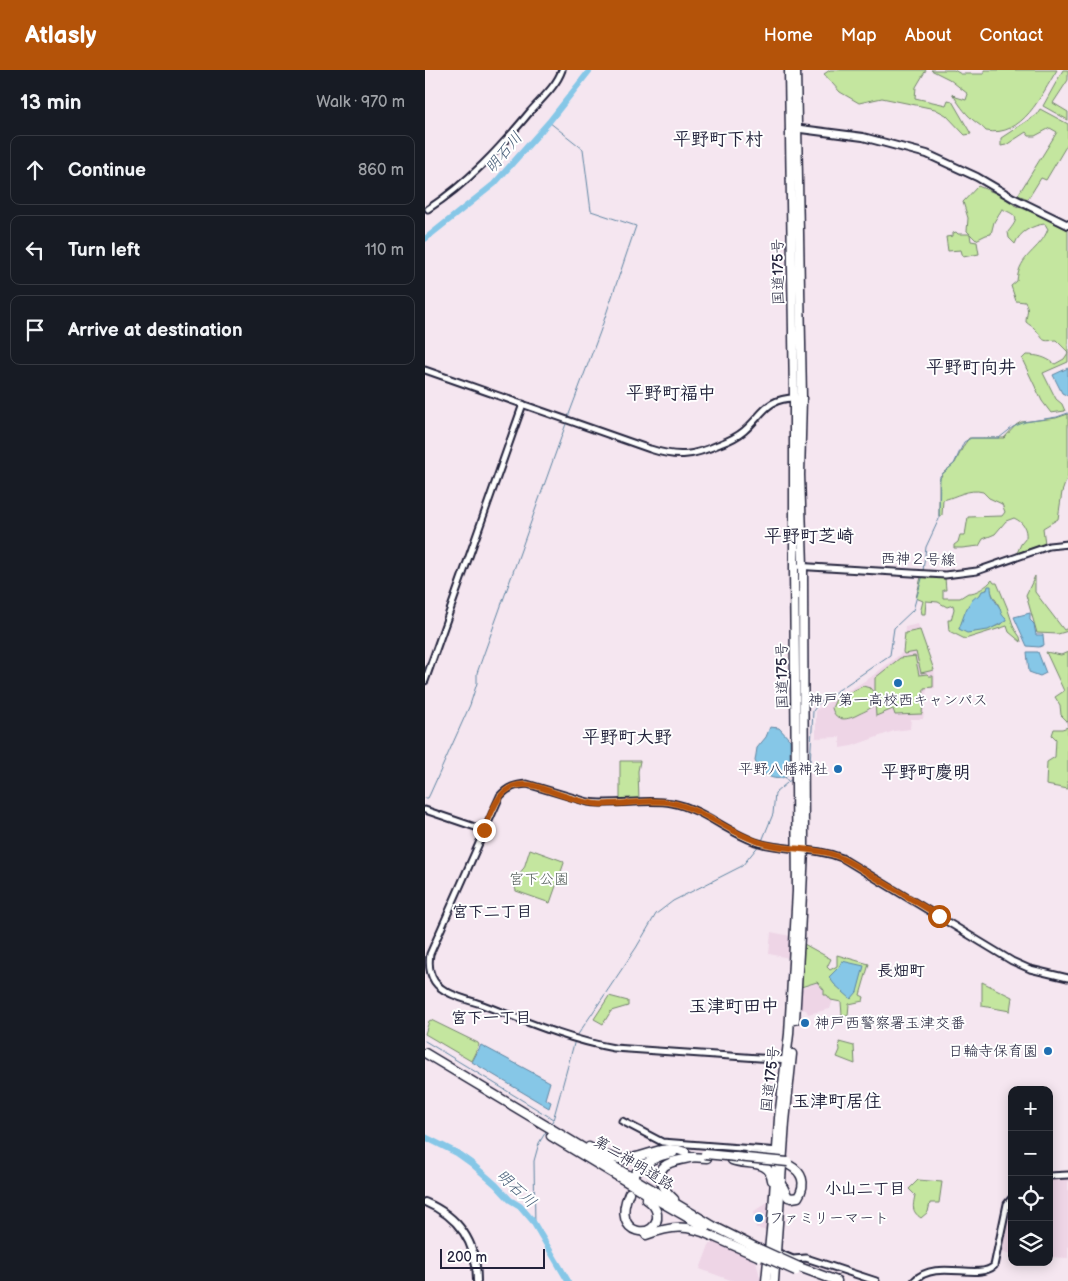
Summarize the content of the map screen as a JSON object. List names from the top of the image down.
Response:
{
  "streets": {
    "highway": ["国道175号", "第二神明道路"],
    "street": ["西神２号線"]
  },
  "crossings": [
    ["国道175号", "西神２号線"]
  ],
  "districts": [
    "平野町下村",
    "平野町向井",
    "平野町福中",
    "平野町芝崎",
    "平野町大野",
    "平野町慶明",
    "宮下二丁目",
    "長畑町",
    "玉津町田中",
    "宮下一丁目",
    "玉津町居住",
    "小山二丁目"
  ],
  "water": ["明石川"],
  "parks": ["宮下公園"],
  "places": [
    "神戸第一高校西キャンパス",
    "平野八幡神社",
    "神戸西警察署玉津交番",
    "日輪寺保育園",
    "ファミリーマート"
  ],
  "scale_bar": "200 m",
  "page": {
    "header": "Atlasly",
    "nav": [
      "Home",
      "Map",
      "About",
      "Contact"
    ],
    "heading": ["13 min", "Walk · 970 m"],
    "list": [
      ["Continue", "860 m"],
      ["Turn left", "110 m"],
      "Arrive at destination"
    ],
    "map_buttons": ["+", "−"],
    "scale": "200 m"
  }
}
